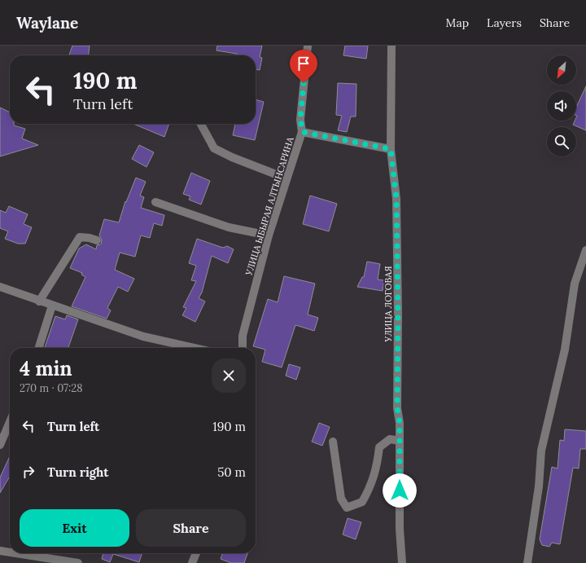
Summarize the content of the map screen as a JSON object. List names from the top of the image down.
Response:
{
  "streets": {
    "street": ["УЛИЦА ЫБЫРАЯ АЛТЫНСАРИНА", "УЛИЦА ЛОГОВАЯ"]
  },
  "north": "bottom left",
  "page": {
    "header": "Waylane",
    "nav": ["Map", "Layers", "Share"],
    "turn": ["190 m", "Turn left"],
    "heading": ["4 min", "270 m · 07:28"],
    "list": [
      {
        "name": "Turn left",
        "value": "190 m"
      },
      {
        "name": "Turn right",
        "value": "50 m"
      }
    ],
    "buttons": ["Exit", "Share"]
  }
}
